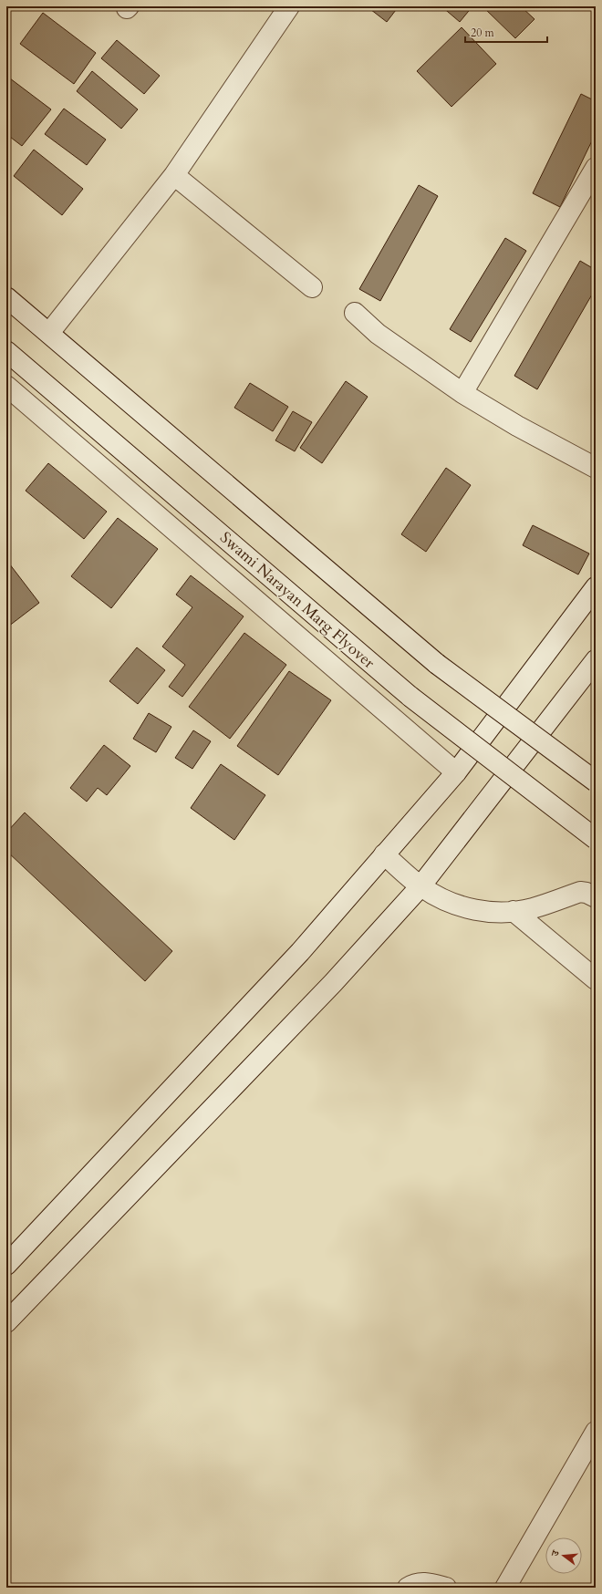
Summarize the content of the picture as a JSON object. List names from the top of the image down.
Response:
{
  "streets": {
    "street": ["Swami Narayan Marg Flyover"]
  },
  "scale_bar": "20 m",
  "north": "left"
}
